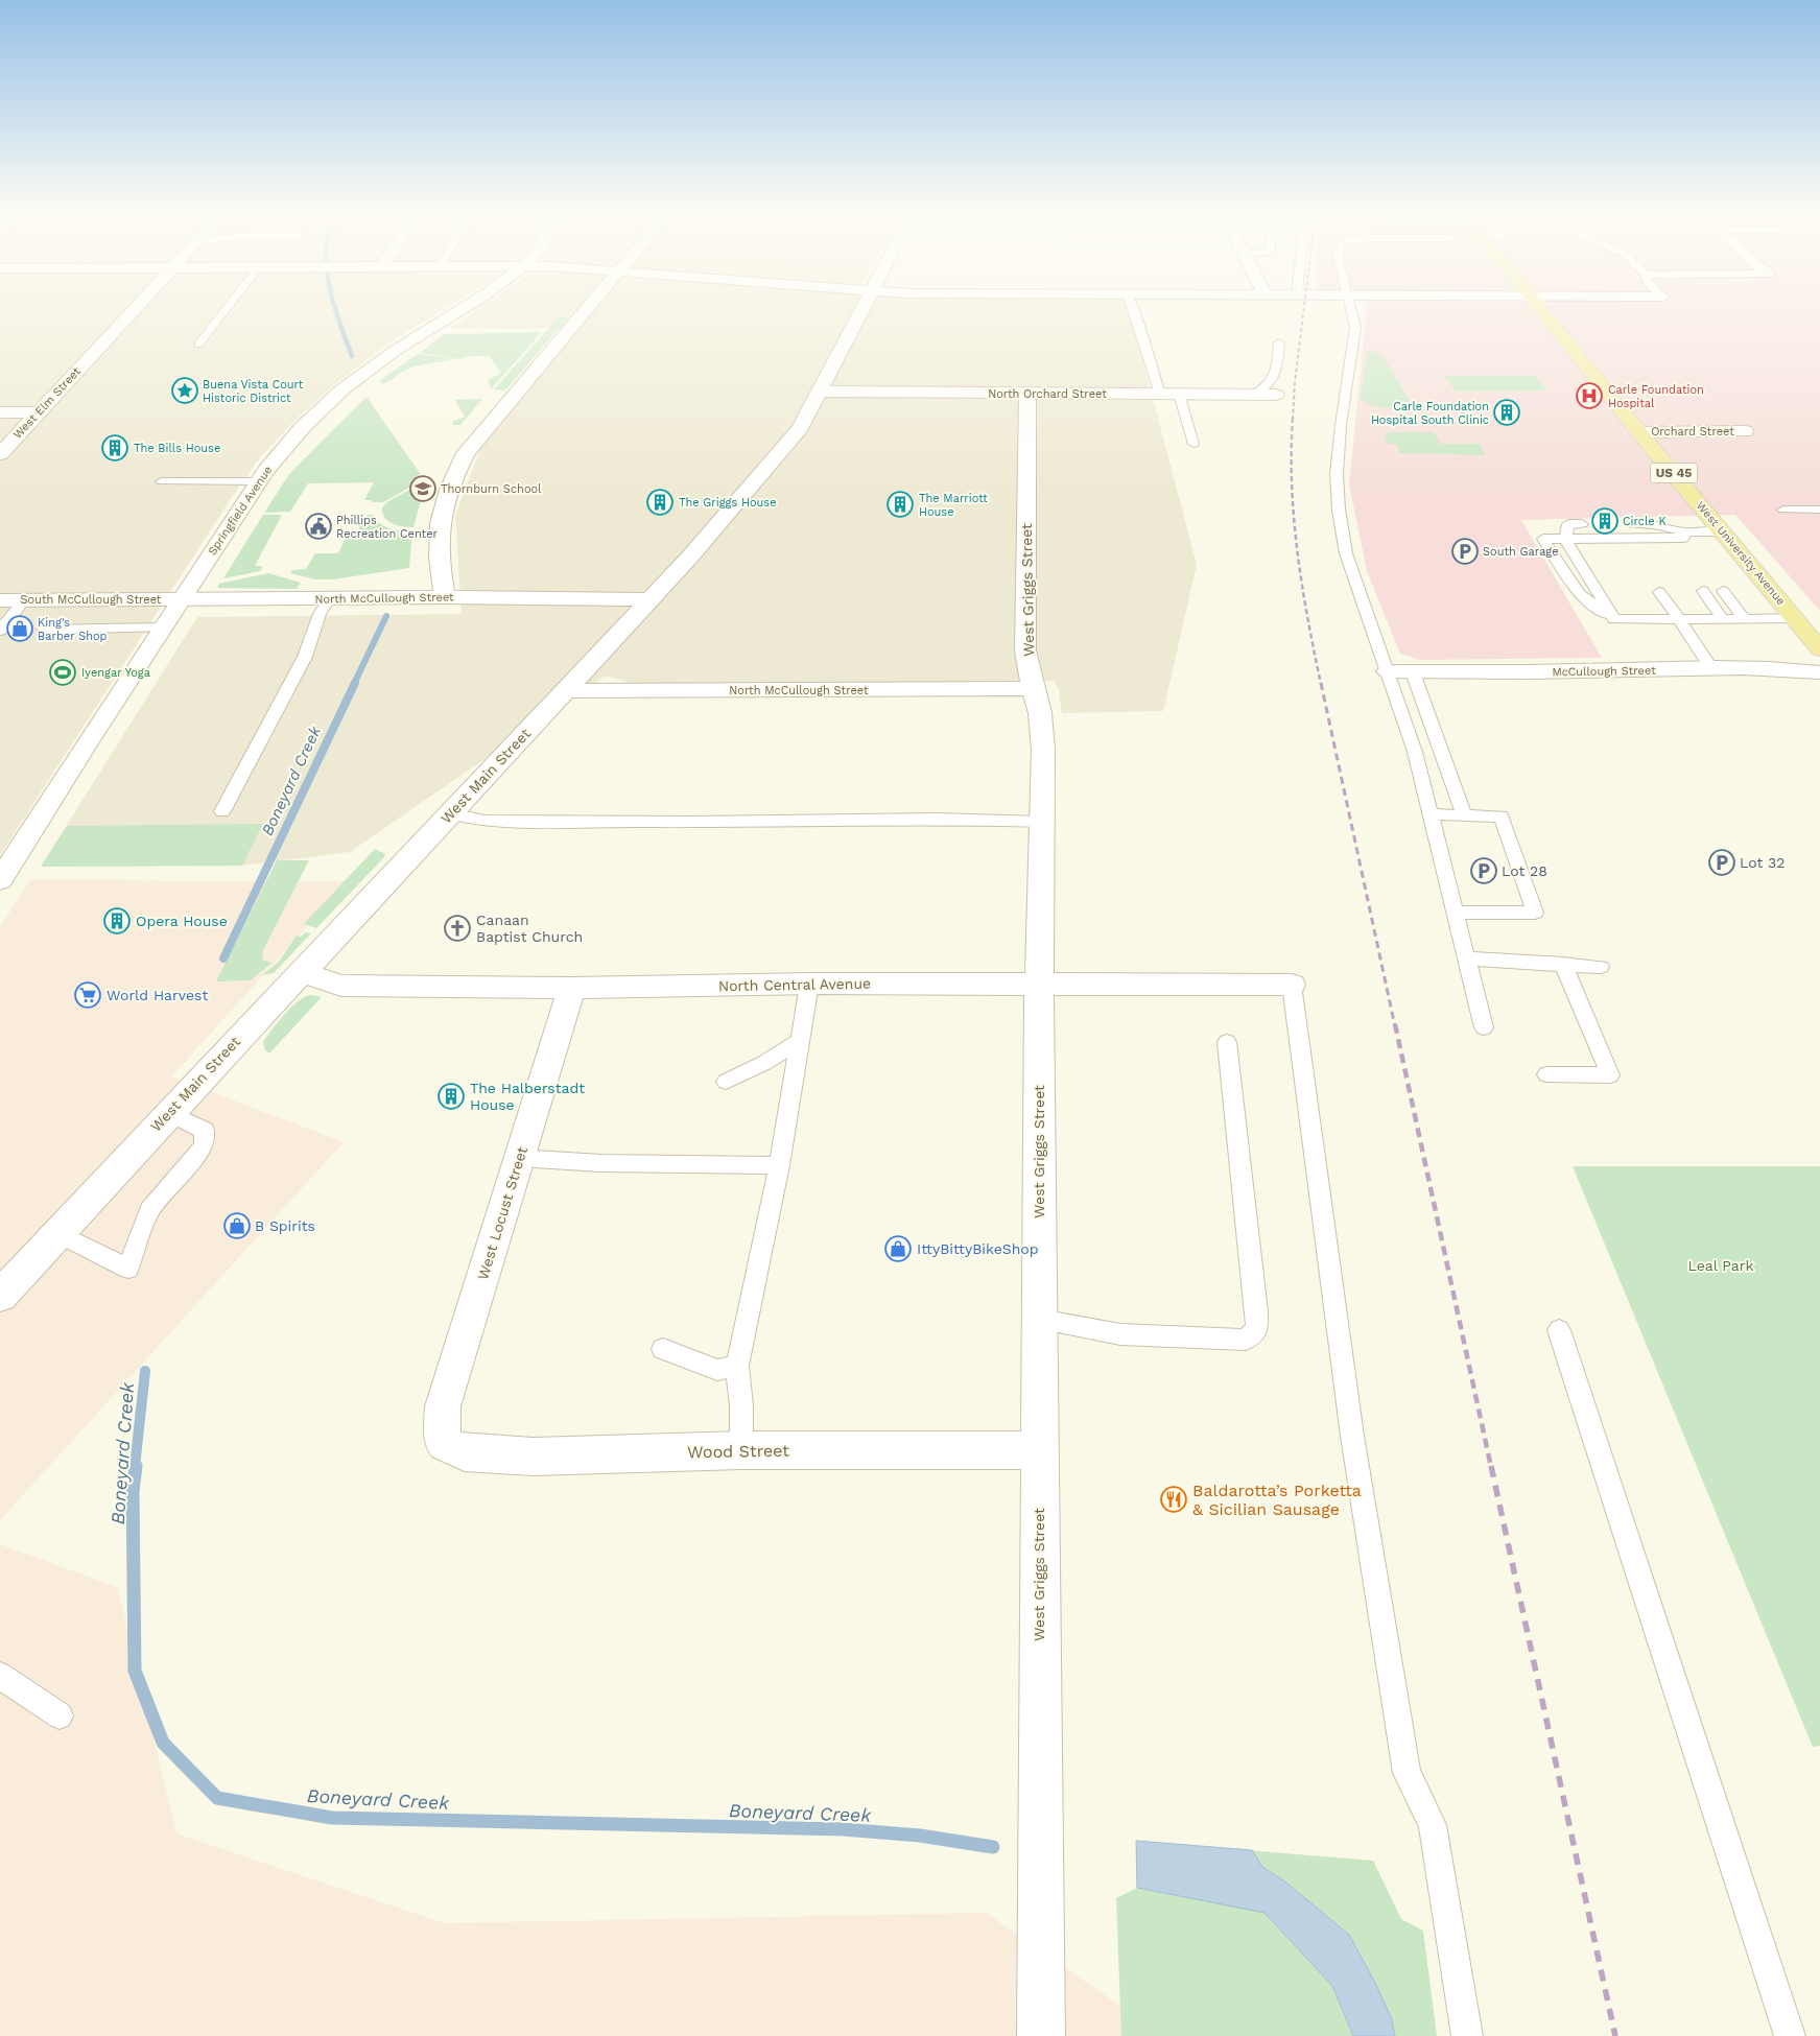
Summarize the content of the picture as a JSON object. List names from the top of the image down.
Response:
{
  "streets": {
    "main road": ["US 45", "West University Avenue"],
    "street": [
      "North Orchard Street",
      "West Elm Street",
      "Orchard Street",
      "Springfield Avenue",
      "West Griggs Street",
      "North McCullough Street",
      "South McCullough Street",
      "McCullough Street",
      "West Main Street",
      "North Central Avenue",
      "West Locust Street",
      "Wood Street"
    ]
  },
  "crossings": [
    ["North Orchard Street", "West Griggs Street"],
    ["North Orchard Street", "West Main Street"],
    ["Orchard Street", "West University Avenue"],
    ["Springfield Avenue", "North McCullough Street"],
    ["Springfield Avenue", "South McCullough Street"],
    ["West Griggs Street", "North McCullough Street"],
    ["West Griggs Street", "North Central Avenue"],
    ["West Griggs Street", "Wood Street"],
    ["North McCullough Street", "South McCullough Street"],
    ["North McCullough Street", "West Main Street"],
    ["West Main Street", "North Central Avenue"],
    ["North Central Avenue", "West Locust Street"],
    ["West Locust Street", "Wood Street"]
  ],
  "water": ["Boneyard Creek"],
  "parks": ["Leal Park"],
  "places": {
    "place": ["Buena Vista Court Historic District"],
    "hospital": ["Carle Foundation Hospital"],
    "building": [
      "Carle Foundation Hospital South Clinic",
      "The Bills House",
      "The Griggs House",
      "The Marriott House",
      "Circle K",
      "Opera House",
      "The Halberstadt House"
    ],
    "school or university": ["Thornburn School"],
    "public building": ["Phillips Recreation Center"],
    "parking": ["South Garage", "Lot 32", "Lot 28"],
    "shop": ["King's Barber Shop", "B Spirits", "IttyBittyBikeShop"],
    "sports": ["Iyengar Yoga"],
    "church": ["Canaan Baptist Church"],
    "supermarket": ["World Harvest"],
    "restaurant": ["Baldarotta’s Porketta & Sicilian Sausage"]
  }
}
